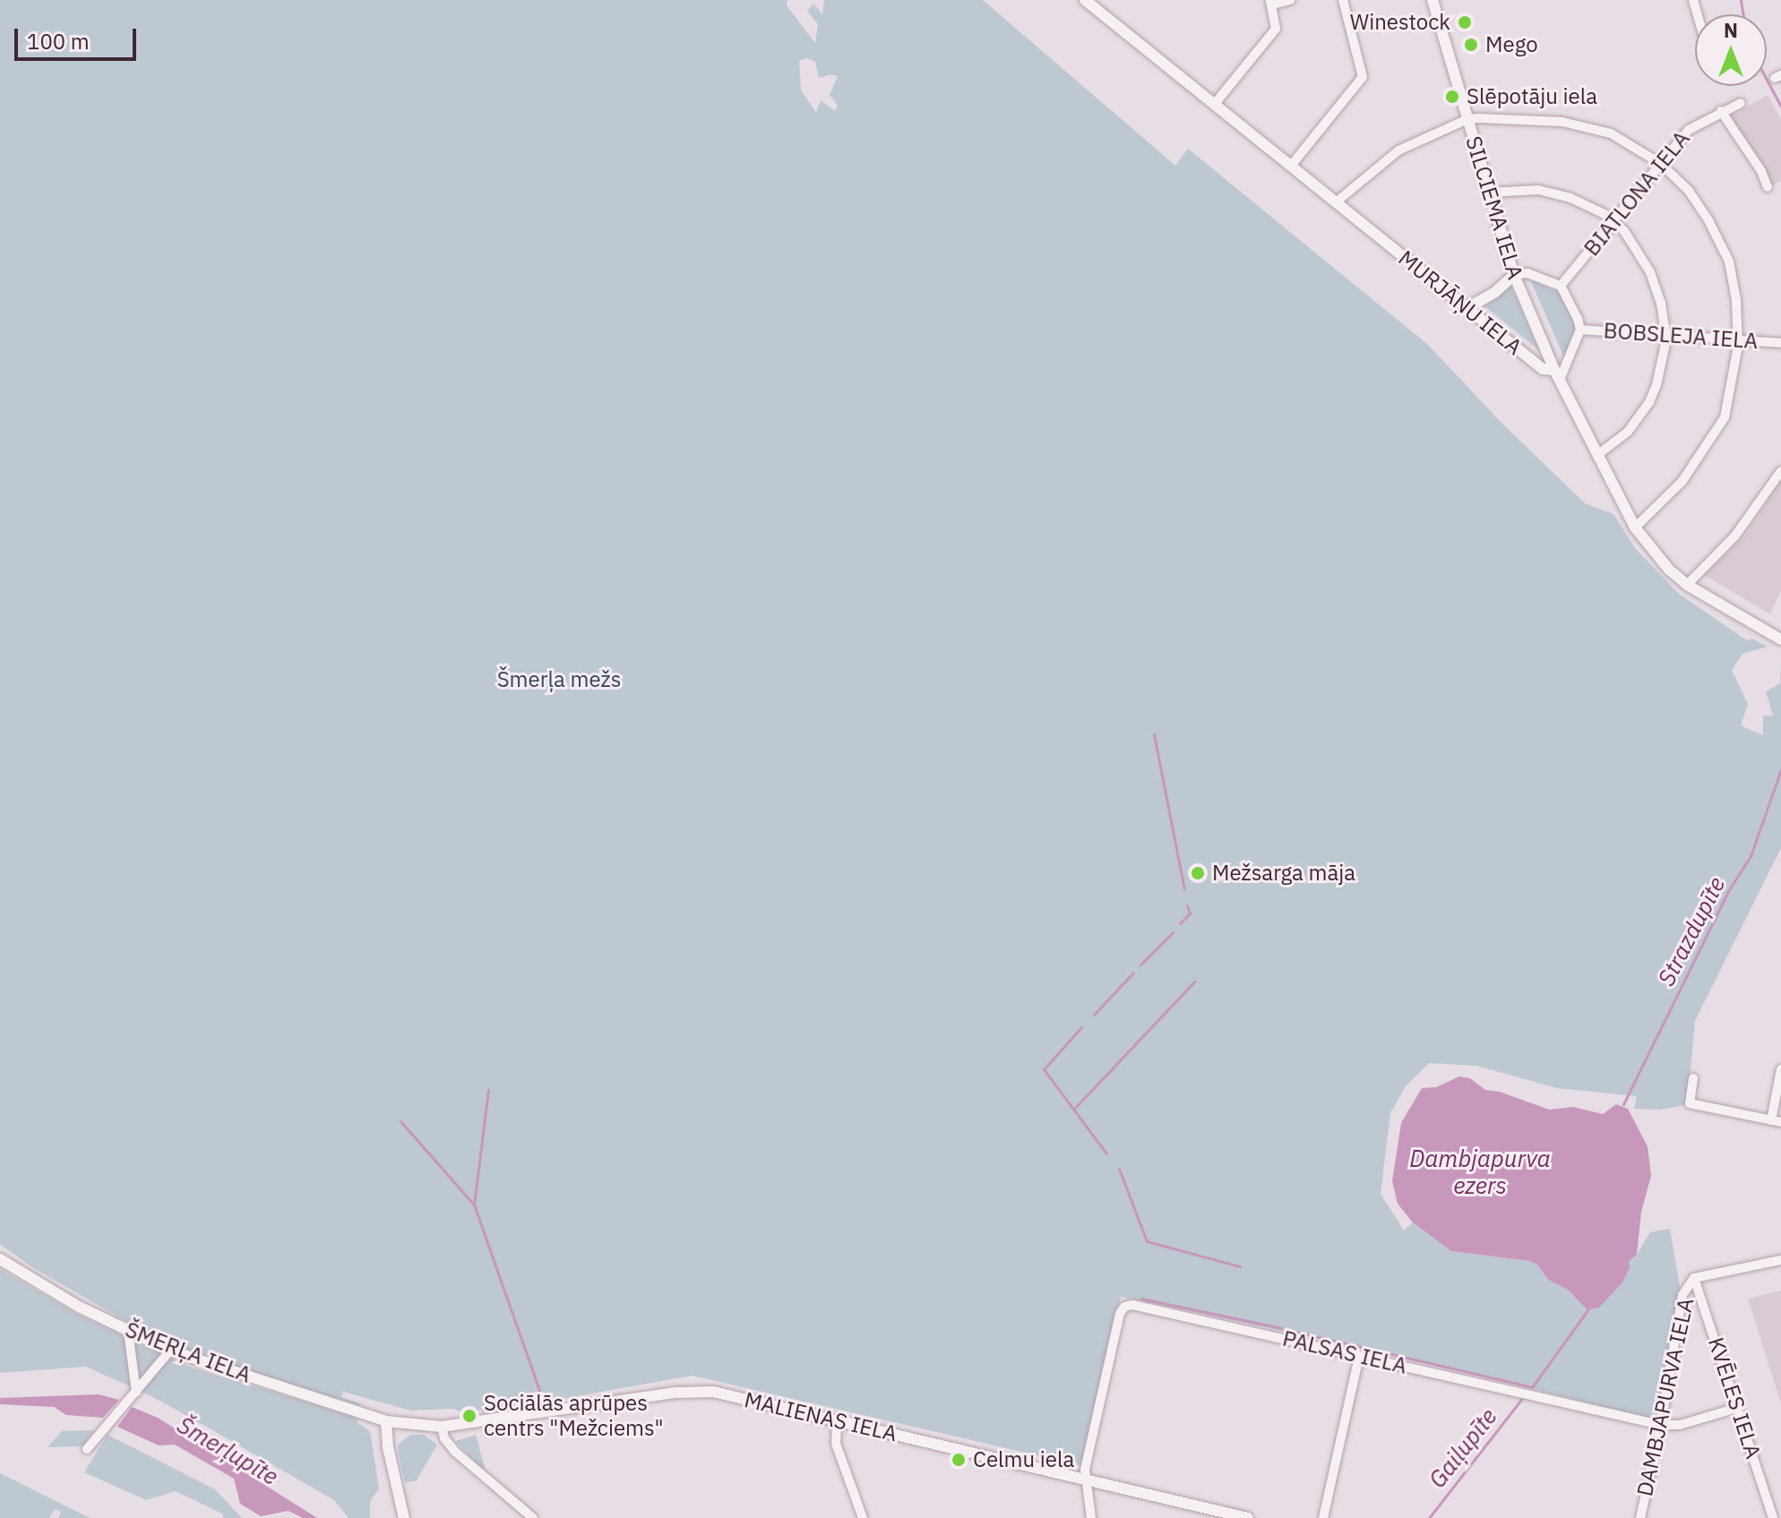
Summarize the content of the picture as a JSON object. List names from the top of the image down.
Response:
{
  "streets": {
    "street": [
      "BIATLONA IELA",
      "SILCIEMA IELA",
      "MURJĀŅU IELA",
      "BOBSLEJA IELA",
      "ŠMERĻA IELA",
      "PALSAS IELA",
      "DAMBJAPURVA IELA",
      "KVĒLES IELA",
      "MALIENAS IELA"
    ]
  },
  "crossings": [
    ["SILCIEMA IELA", "MURJĀŅU IELA"],
    ["ŠMERĻA IELA", "MALIENAS IELA"],
    ["PALSAS IELA", "DAMBJAPURVA IELA"],
    ["PALSAS IELA", "KVĒLES IELA"],
    ["PALSAS IELA", "MALIENAS IELA"],
    ["DAMBJAPURVA IELA", "KVĒLES IELA"]
  ],
  "water": [
    "Strazdupīte",
    "Dambjapurva ezers",
    "Gaiļupīte",
    "Šmerļupīte"
  ],
  "parks": ["Šmerļa mežs"],
  "places": [
    "Winestock",
    "Mego",
    "Slēpotāju iela",
    "Mežsarga māja",
    "Sociālās aprūpes centrs \"Mežciems\"",
    "Celmu iela"
  ],
  "scale_bar": "100 m",
  "north": "top"
}
